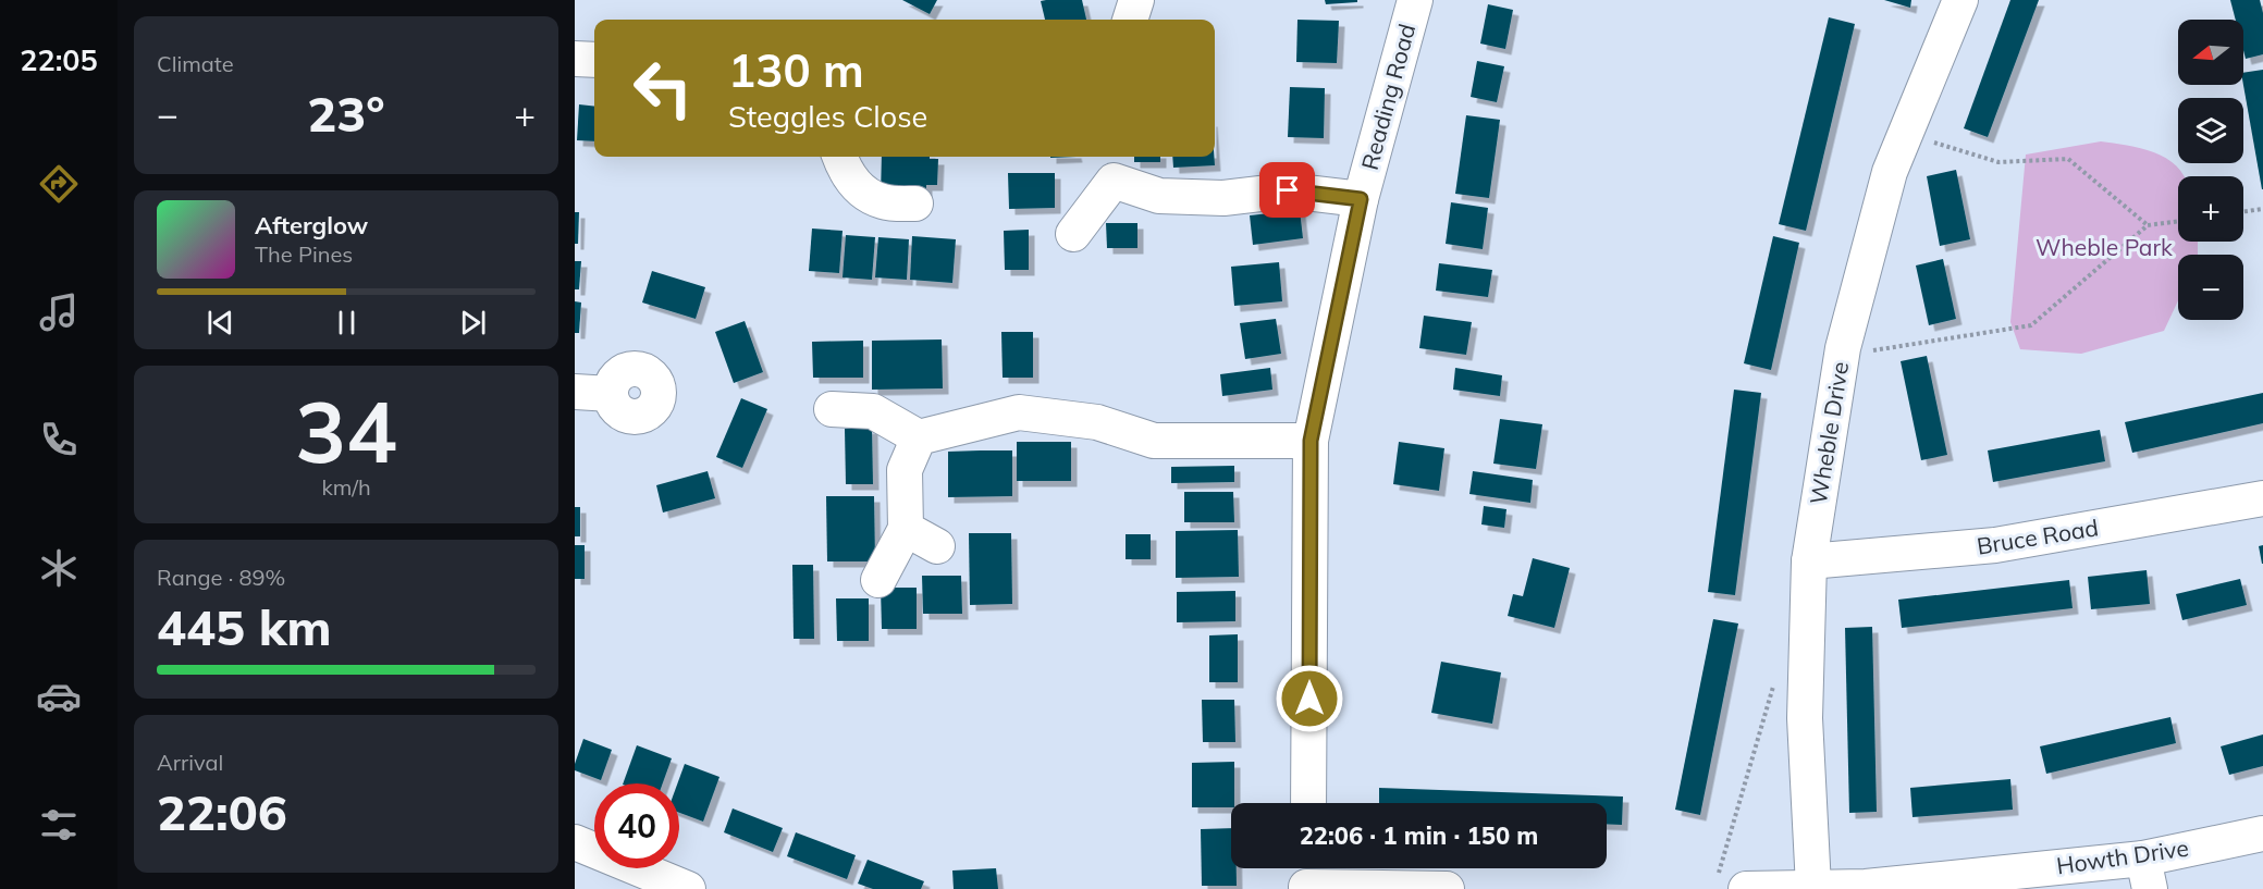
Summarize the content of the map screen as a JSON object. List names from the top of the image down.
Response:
{
  "streets": {
    "street": [
      "Reading Road",
      "Wheble Drive",
      "Bruce Road",
      "Howth Drive"
    ]
  },
  "crossings": [
    ["Wheble Drive", "Bruce Road"],
    ["Wheble Drive", "Howth Drive"]
  ],
  "parks": ["Wheble Park"],
  "north": "left",
  "page": {
    "tabs": "22:05",
    "tile": [
      "Climate",
      ["34", "km/h"],
      ["Range · 89%", "445 km"],
      ["Arrival", "22:06"]
    ],
    "map_buttons": ["+", "−"],
    "turn": ["130 m", "Steggles Close"],
    "heat": ["−", "23°", "+"],
    "song": ["Afterglow", "The Pines"],
    "limit": "40",
    "trip": "22:06 · 1 min · 150 m"
  }
}
